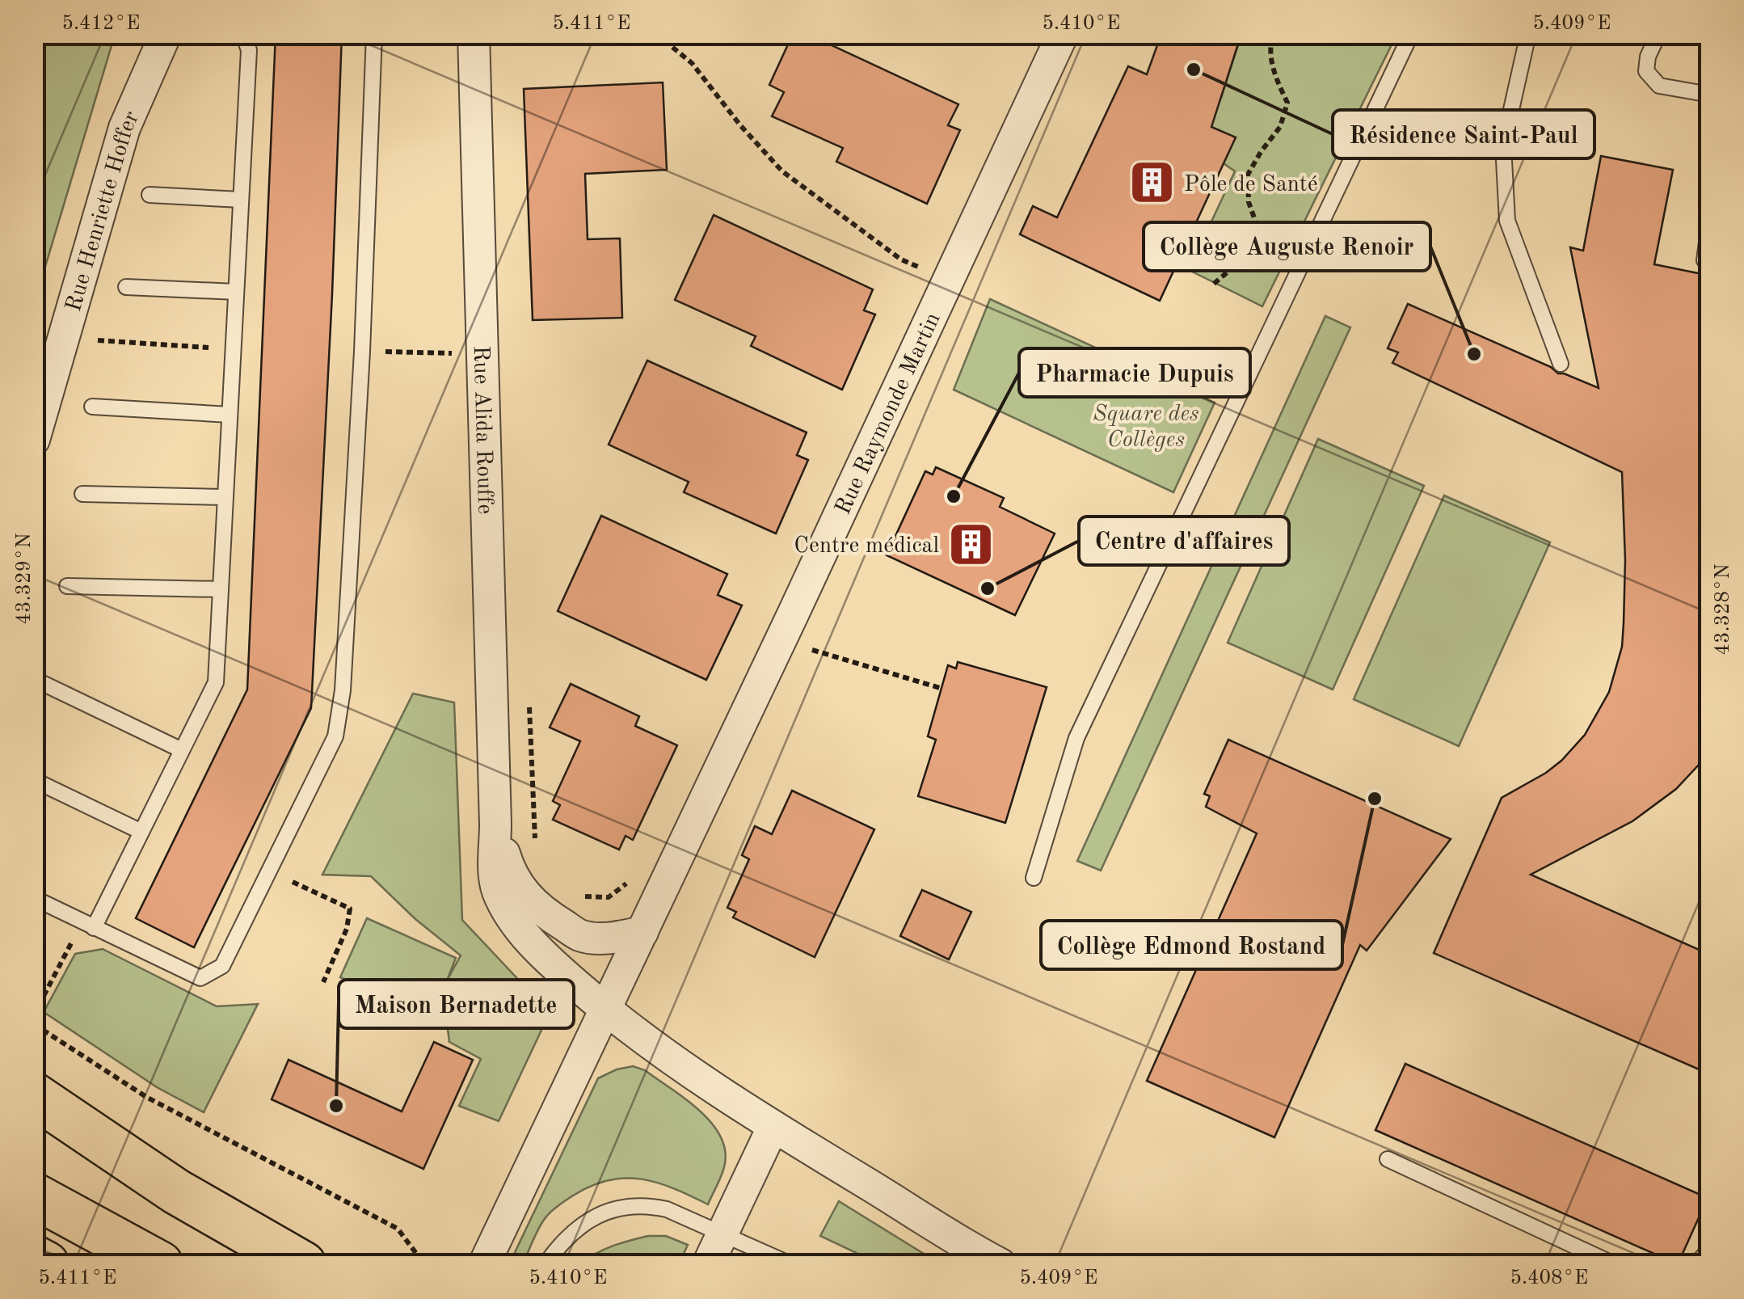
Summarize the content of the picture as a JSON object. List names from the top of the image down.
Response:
{
  "streets": {
    "street": ["Rue Henriette Hoffer", "Rue Raymonde Martin", "Rue Alida Rouffe"]
  },
  "crossings": [
    ["Rue Raymonde Martin", "Rue Alida Rouffe"]
  ],
  "parks": ["Square des Collèges"],
  "places": {
    "other": [
      "Résidence Saint-Paul",
      "Collège Auguste Renoir",
      "Pharmacie Dupuis",
      "Centre d'affaires",
      "Collège Edmond Rostand",
      "Maison Bernadette"
    ],
    "building": ["Pôle de Santé", "Centre médical"]
  },
  "coordinates": [
    "5.412°E",
    "5.411°E",
    "5.410°E",
    "5.409°E",
    "43.329°N",
    "43.328°N",
    "5.408°E"
  ]
}
